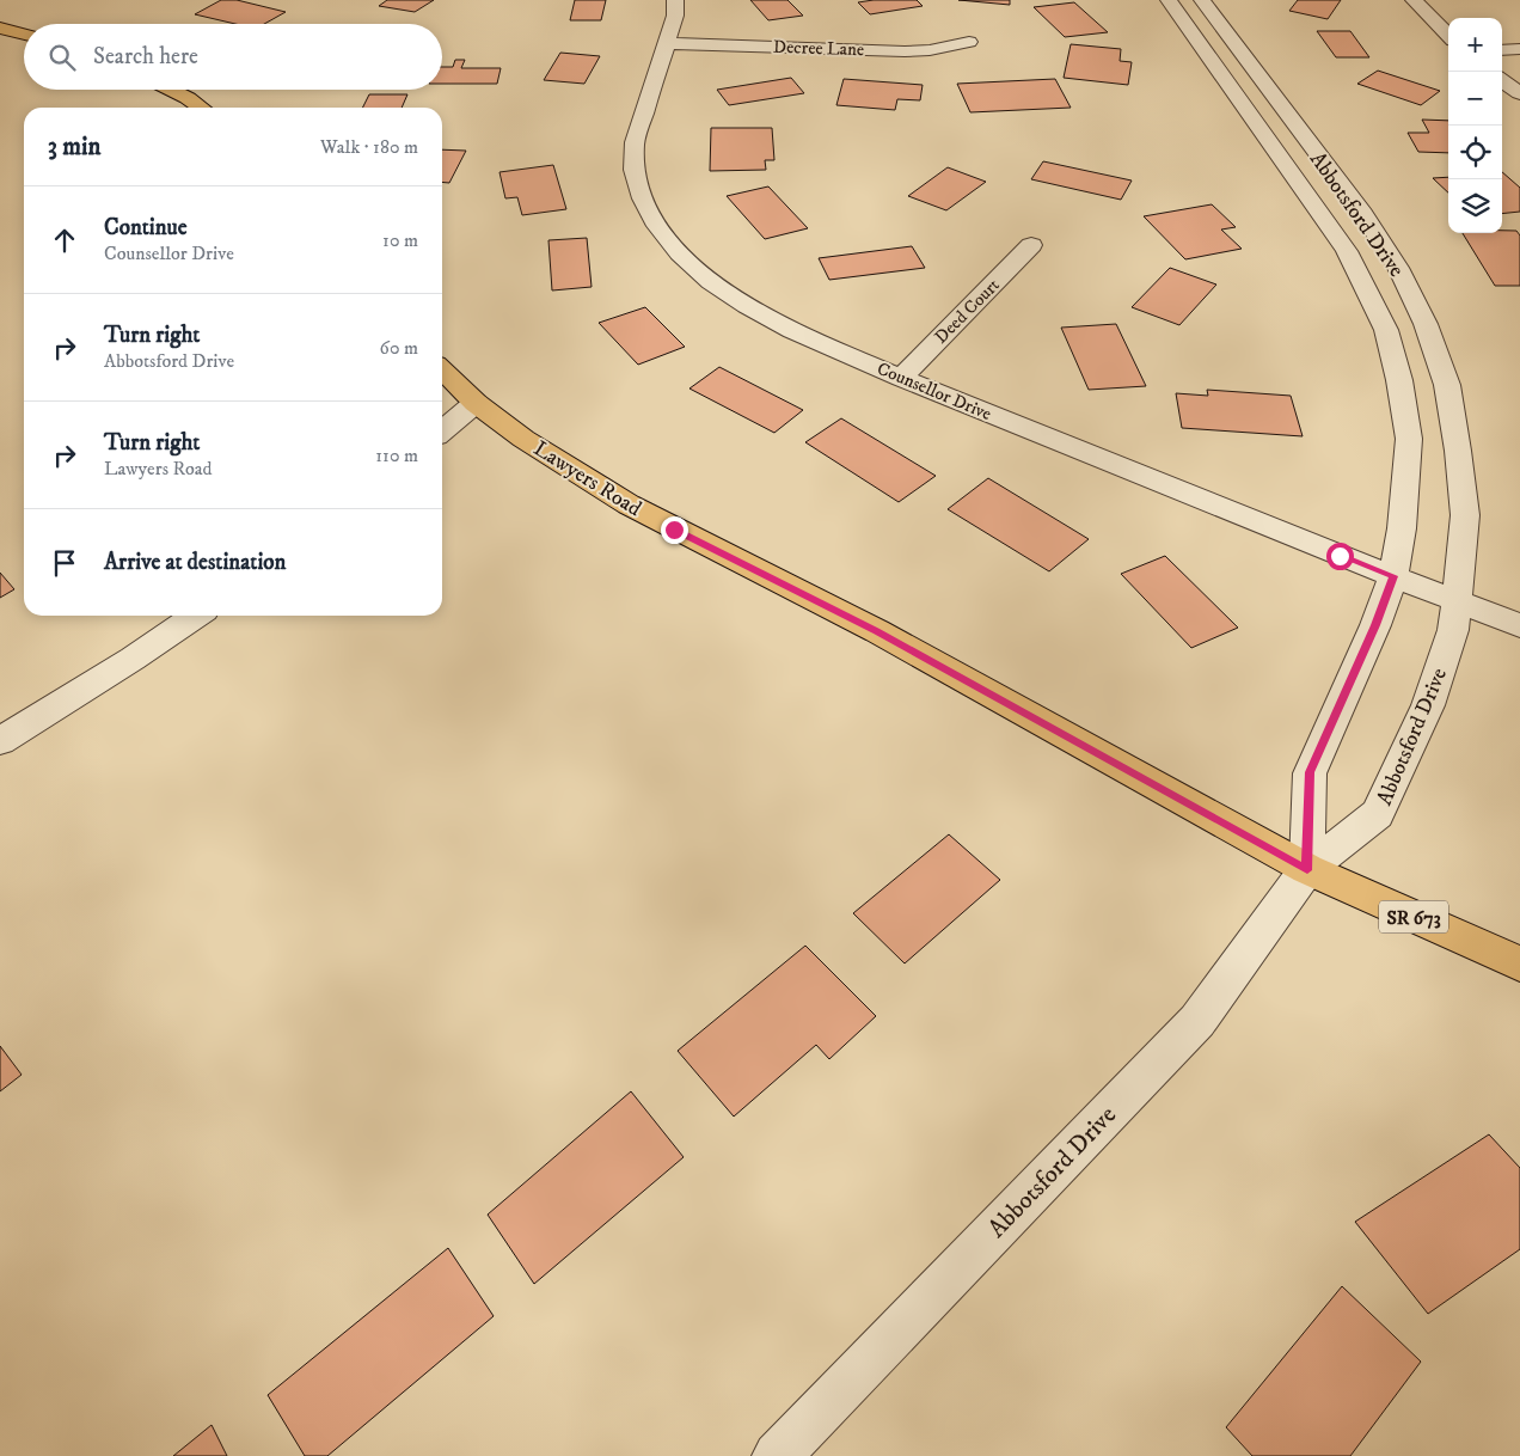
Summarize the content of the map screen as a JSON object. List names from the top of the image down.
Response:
{
  "streets": {
    "main road": ["Lawyers Road", "SR 673"],
    "street": [
      "Decree Lane",
      "Abbotsford Drive",
      "Deed Court",
      "Counsellor Drive"
    ]
  },
  "crossings": [
    ["Decree Lane", "Counsellor Drive"],
    ["Abbotsford Drive", "Counsellor Drive"],
    ["Abbotsford Drive", "Lawyers Road"],
    ["Deed Court", "Counsellor Drive"]
  ],
  "page": {
    "map_buttons": ["+", "−"],
    "search": "Search here",
    "heading": ["3 min", "Walk · 180 m"],
    "list": [
      ["Continue", "Counsellor Drive", "10 m"],
      ["Turn right", "Abbotsford Drive", "60 m"],
      ["Turn right", "Lawyers Road", "110 m"],
      "Arrive at destination"
    ]
  }
}
